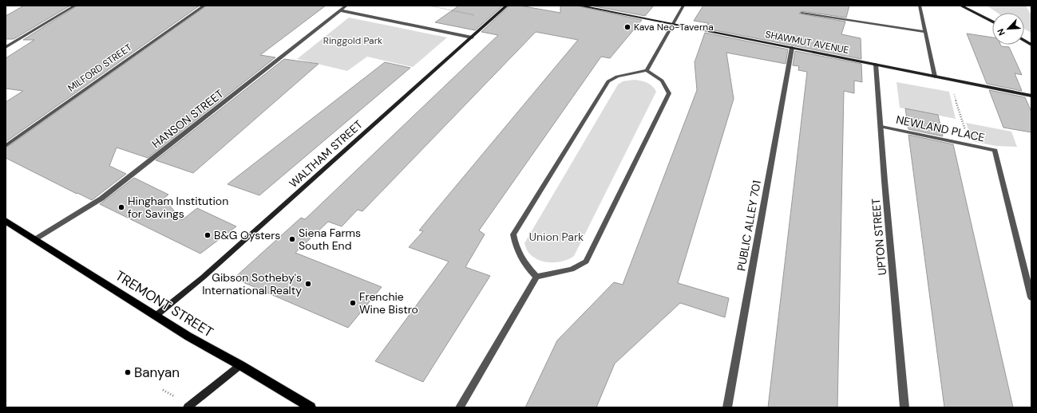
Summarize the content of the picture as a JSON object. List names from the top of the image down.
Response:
{
  "streets": {
    "main road": ["SHAWMUT AVENUE", "WALTHAM STREET", "TREMONT STREET"],
    "street": [
      "MILFORD STREET",
      "HANSON STREET",
      "NEWLAND PLACE",
      "PUBLIC ALLEY 701",
      "UPTON STREET"
    ]
  },
  "crossings": [
    ["SHAWMUT AVENUE", "PUBLIC ALLEY 701"],
    ["SHAWMUT AVENUE", "UPTON STREET"],
    ["HANSON STREET", "TREMONT STREET"],
    ["NEWLAND PLACE", "UPTON STREET"],
    ["WALTHAM STREET", "TREMONT STREET"]
  ],
  "parks": ["Ringgold Park", "Union Park"],
  "places": [
    "Kava Neo-Taverna",
    "Hingham Institution for Savings",
    "B&G Oysters",
    "Siena Farms South End",
    "Gibson Sotheby's International Realty",
    "Frenchie Wine Bistro",
    "Banyan"
  ],
  "north": "bottom left"
}
